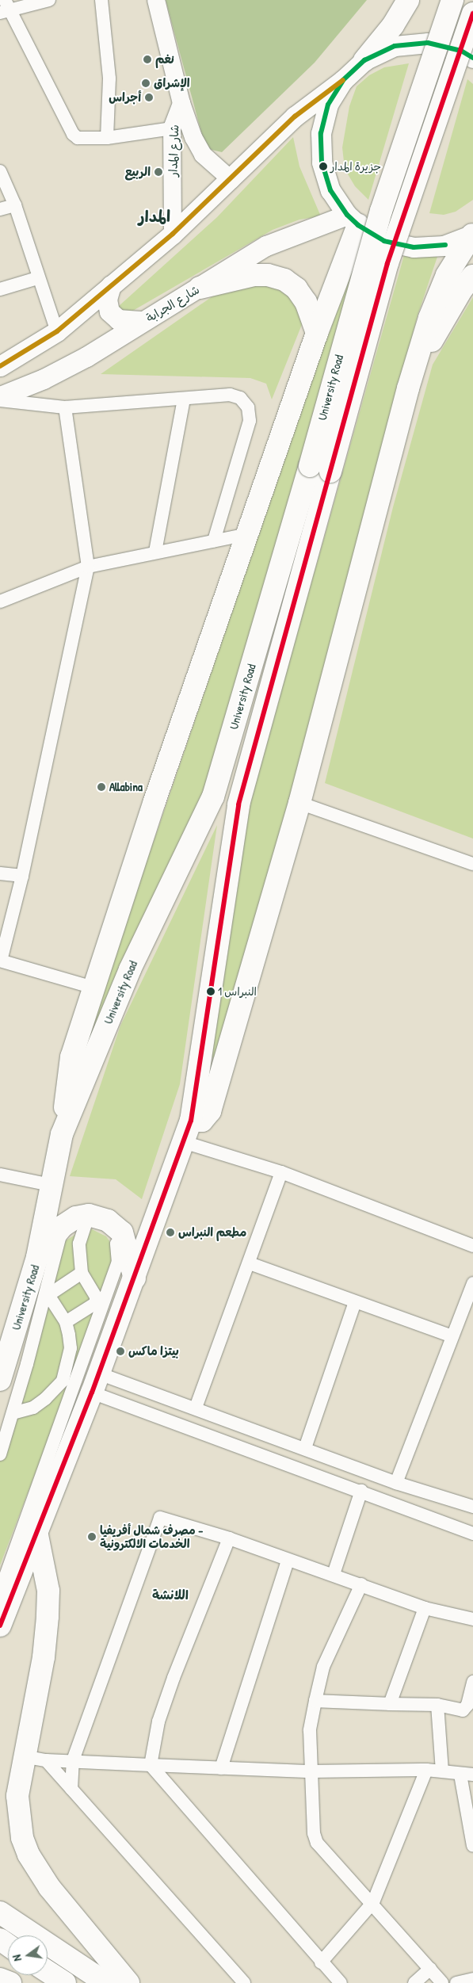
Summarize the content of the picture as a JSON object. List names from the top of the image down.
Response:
{
  "streets": {
    "highway": ["University Road"],
    "main road": ["شارع الجرابة"],
    "street": ["شارع المدار"]
  },
  "districts": ["المدار", "اللانشة"],
  "places": [
    "نغم",
    "الإشراق",
    "أجراس",
    "جزيرة المدار",
    "الربيع",
    "Allabina",
    "النبراس 1",
    "مطعم النبراس",
    "بيتزا ماكس",
    "مصرف شمال أفريفيا - الخدمات الالكترونية"
  ],
  "north": "left"
}
